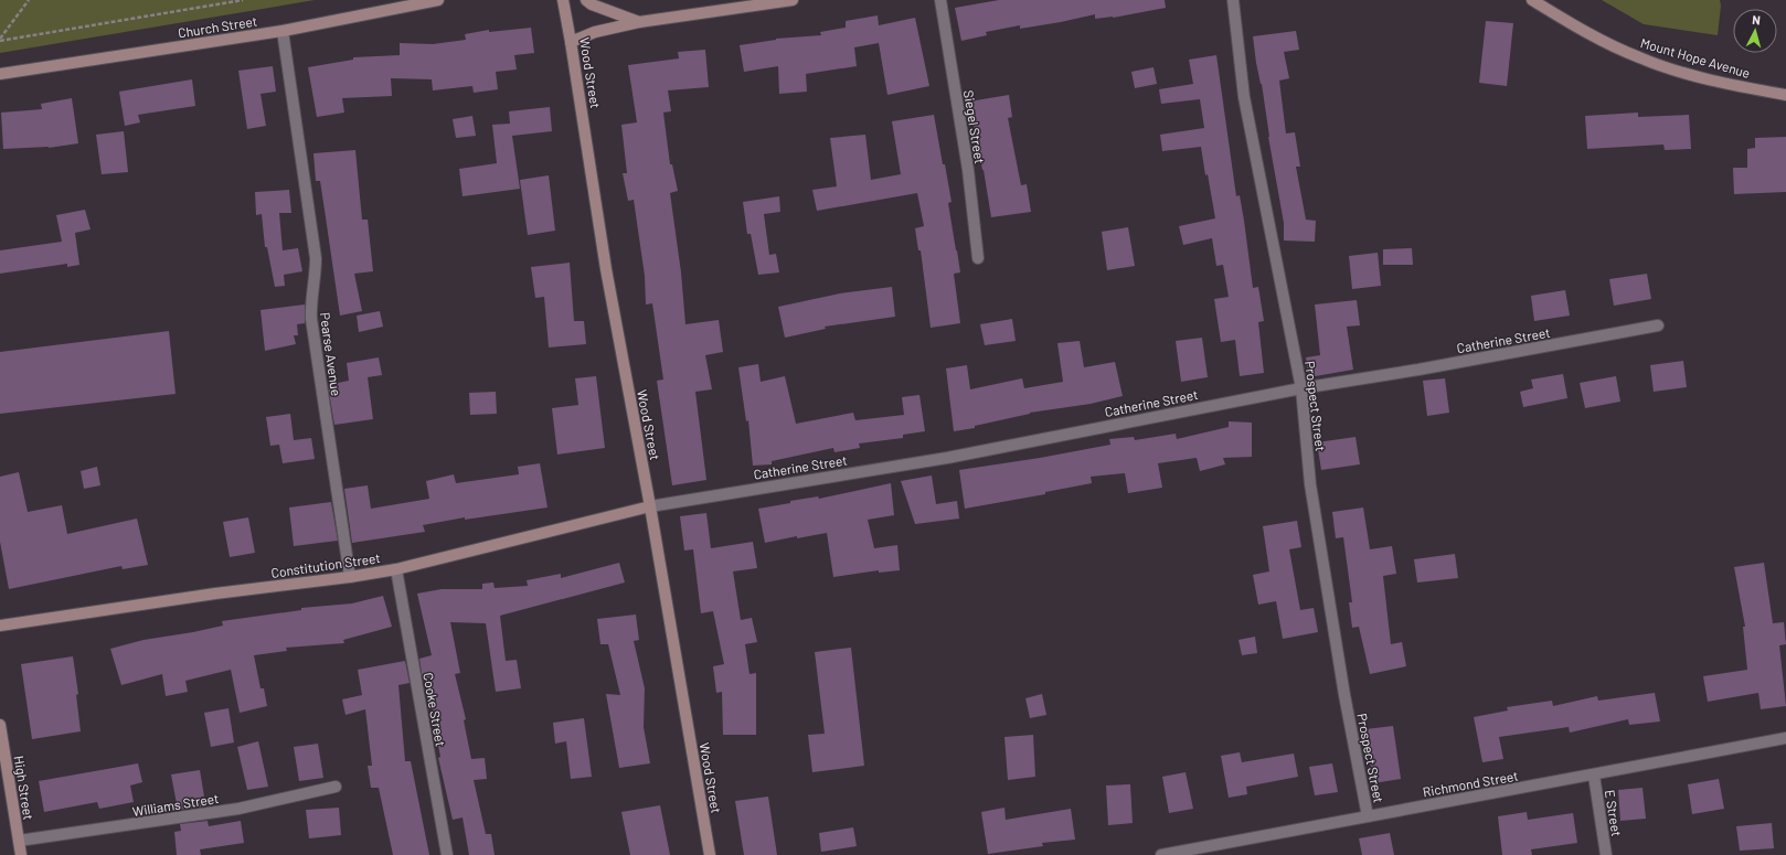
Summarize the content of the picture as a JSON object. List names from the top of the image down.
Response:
{
  "streets": {
    "street": [
      "Church Street",
      "Mount Hope Avenue",
      "Wood Street",
      "Siegel Street",
      "Catherine Street",
      "Pearse Avenue",
      "Prospect Street",
      "Constitution Street",
      "Cooke Street",
      "Richmond Street",
      "High Street",
      "Williams Street",
      "E Street"
    ]
  },
  "crossings": [
    ["Church Street", "Pearse Avenue"],
    ["Wood Street", "Catherine Street"],
    ["Wood Street", "Constitution Street"],
    ["Catherine Street", "Prospect Street"],
    ["Catherine Street", "Constitution Street"],
    ["Pearse Avenue", "Constitution Street"],
    ["Prospect Street", "Richmond Street"],
    ["Constitution Street", "Cooke Street"],
    ["Richmond Street", "E Street"],
    ["High Street", "Williams Street"]
  ],
  "north": "top"
}
